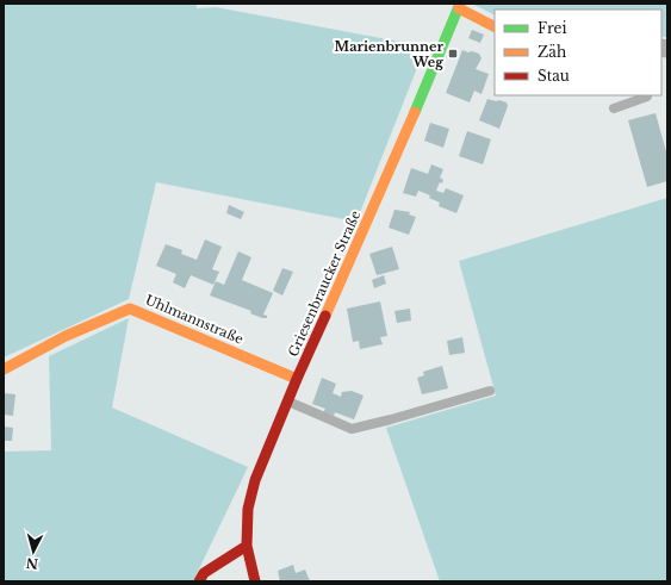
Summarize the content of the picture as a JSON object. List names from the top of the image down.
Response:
{
  "streets": {
    "street": ["Griesenbraucker Straße", "Uhlmannstraße"]
  },
  "crossings": [
    ["Griesenbraucker Straße", "Uhlmannstraße"]
  ],
  "places": {
    "transit": ["Marienbrunner Weg"]
  },
  "legend": ["Frei", "Zäh", "Stau"],
  "north": "bottom"
}
